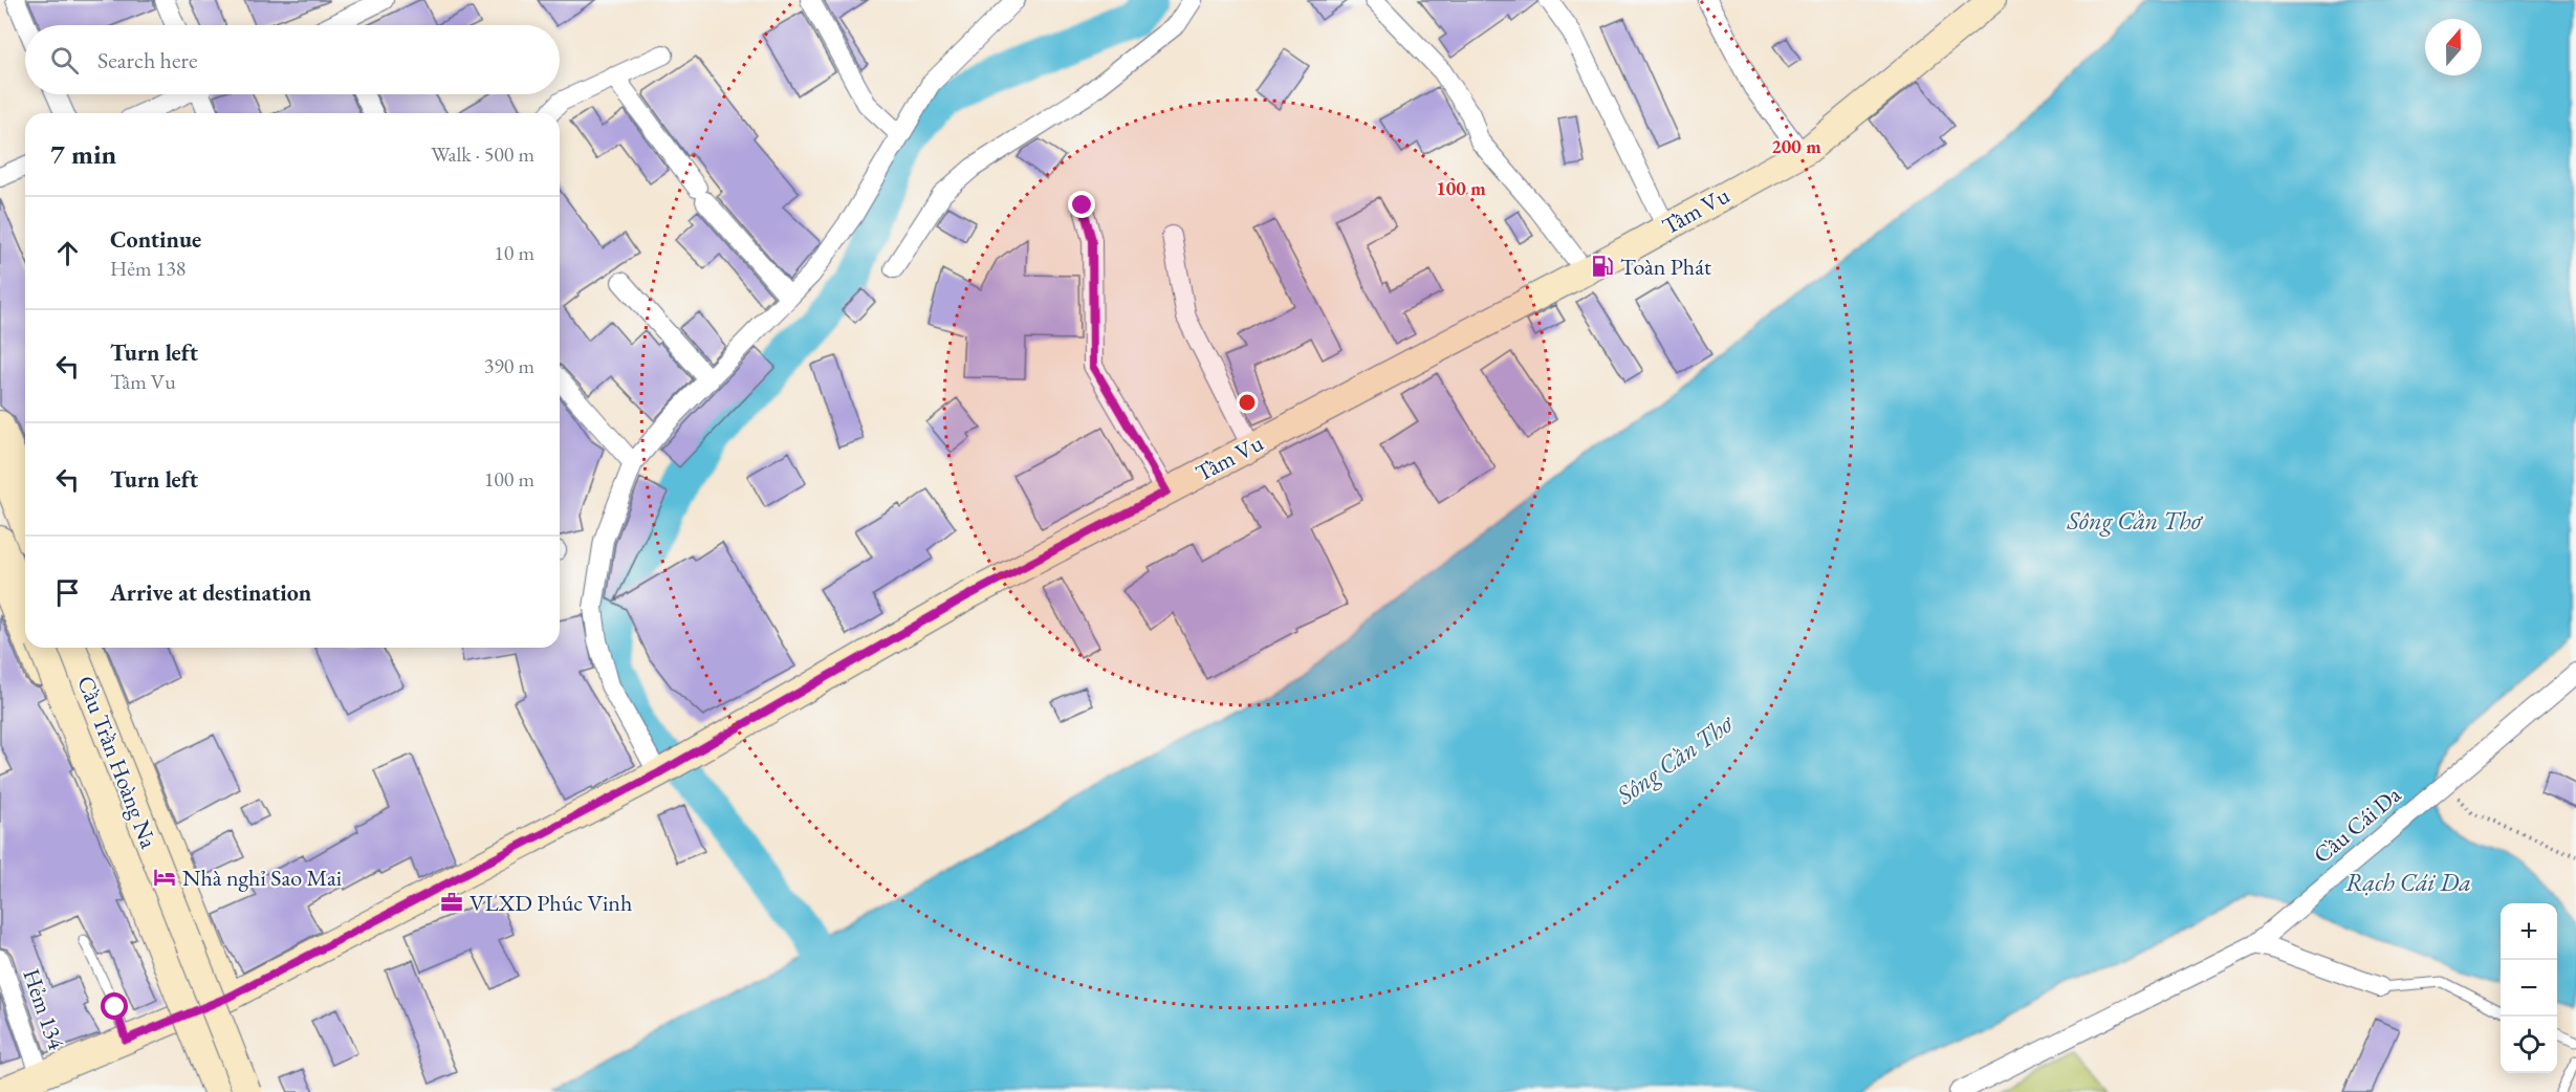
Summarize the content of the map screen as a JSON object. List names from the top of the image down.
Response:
{
  "streets": {
    "street": [
      "Tầm Vu",
      "Cầu Trần Hoàng Na",
      "Cầu Cái Da",
      "Hẻm 134"
    ]
  },
  "crossings": [
    ["Tầm Vu", "Hẻm 134"]
  ],
  "water": ["Sông Cần Thơ", "Rạch Cái Da"],
  "places": {
    "fuel station": ["Toàn Phát"],
    "hotel": ["Nhà nghỉ Sao Mai"],
    "office": ["VLXD Phúc Vinh"]
  },
  "north": "top",
  "page": {
    "search": "Search here",
    "heading": ["7 min", "Walk · 500 m"],
    "list": [
      ["Continue", "Hẻm 138", "10 m"],
      ["Turn left", "Tầm Vu", "390 m"],
      ["Turn left", "100 m"],
      "Arrive at destination"
    ],
    "map_buttons": ["+", "−"]
  },
  "rings": ["200 m", "100 m"]
}
